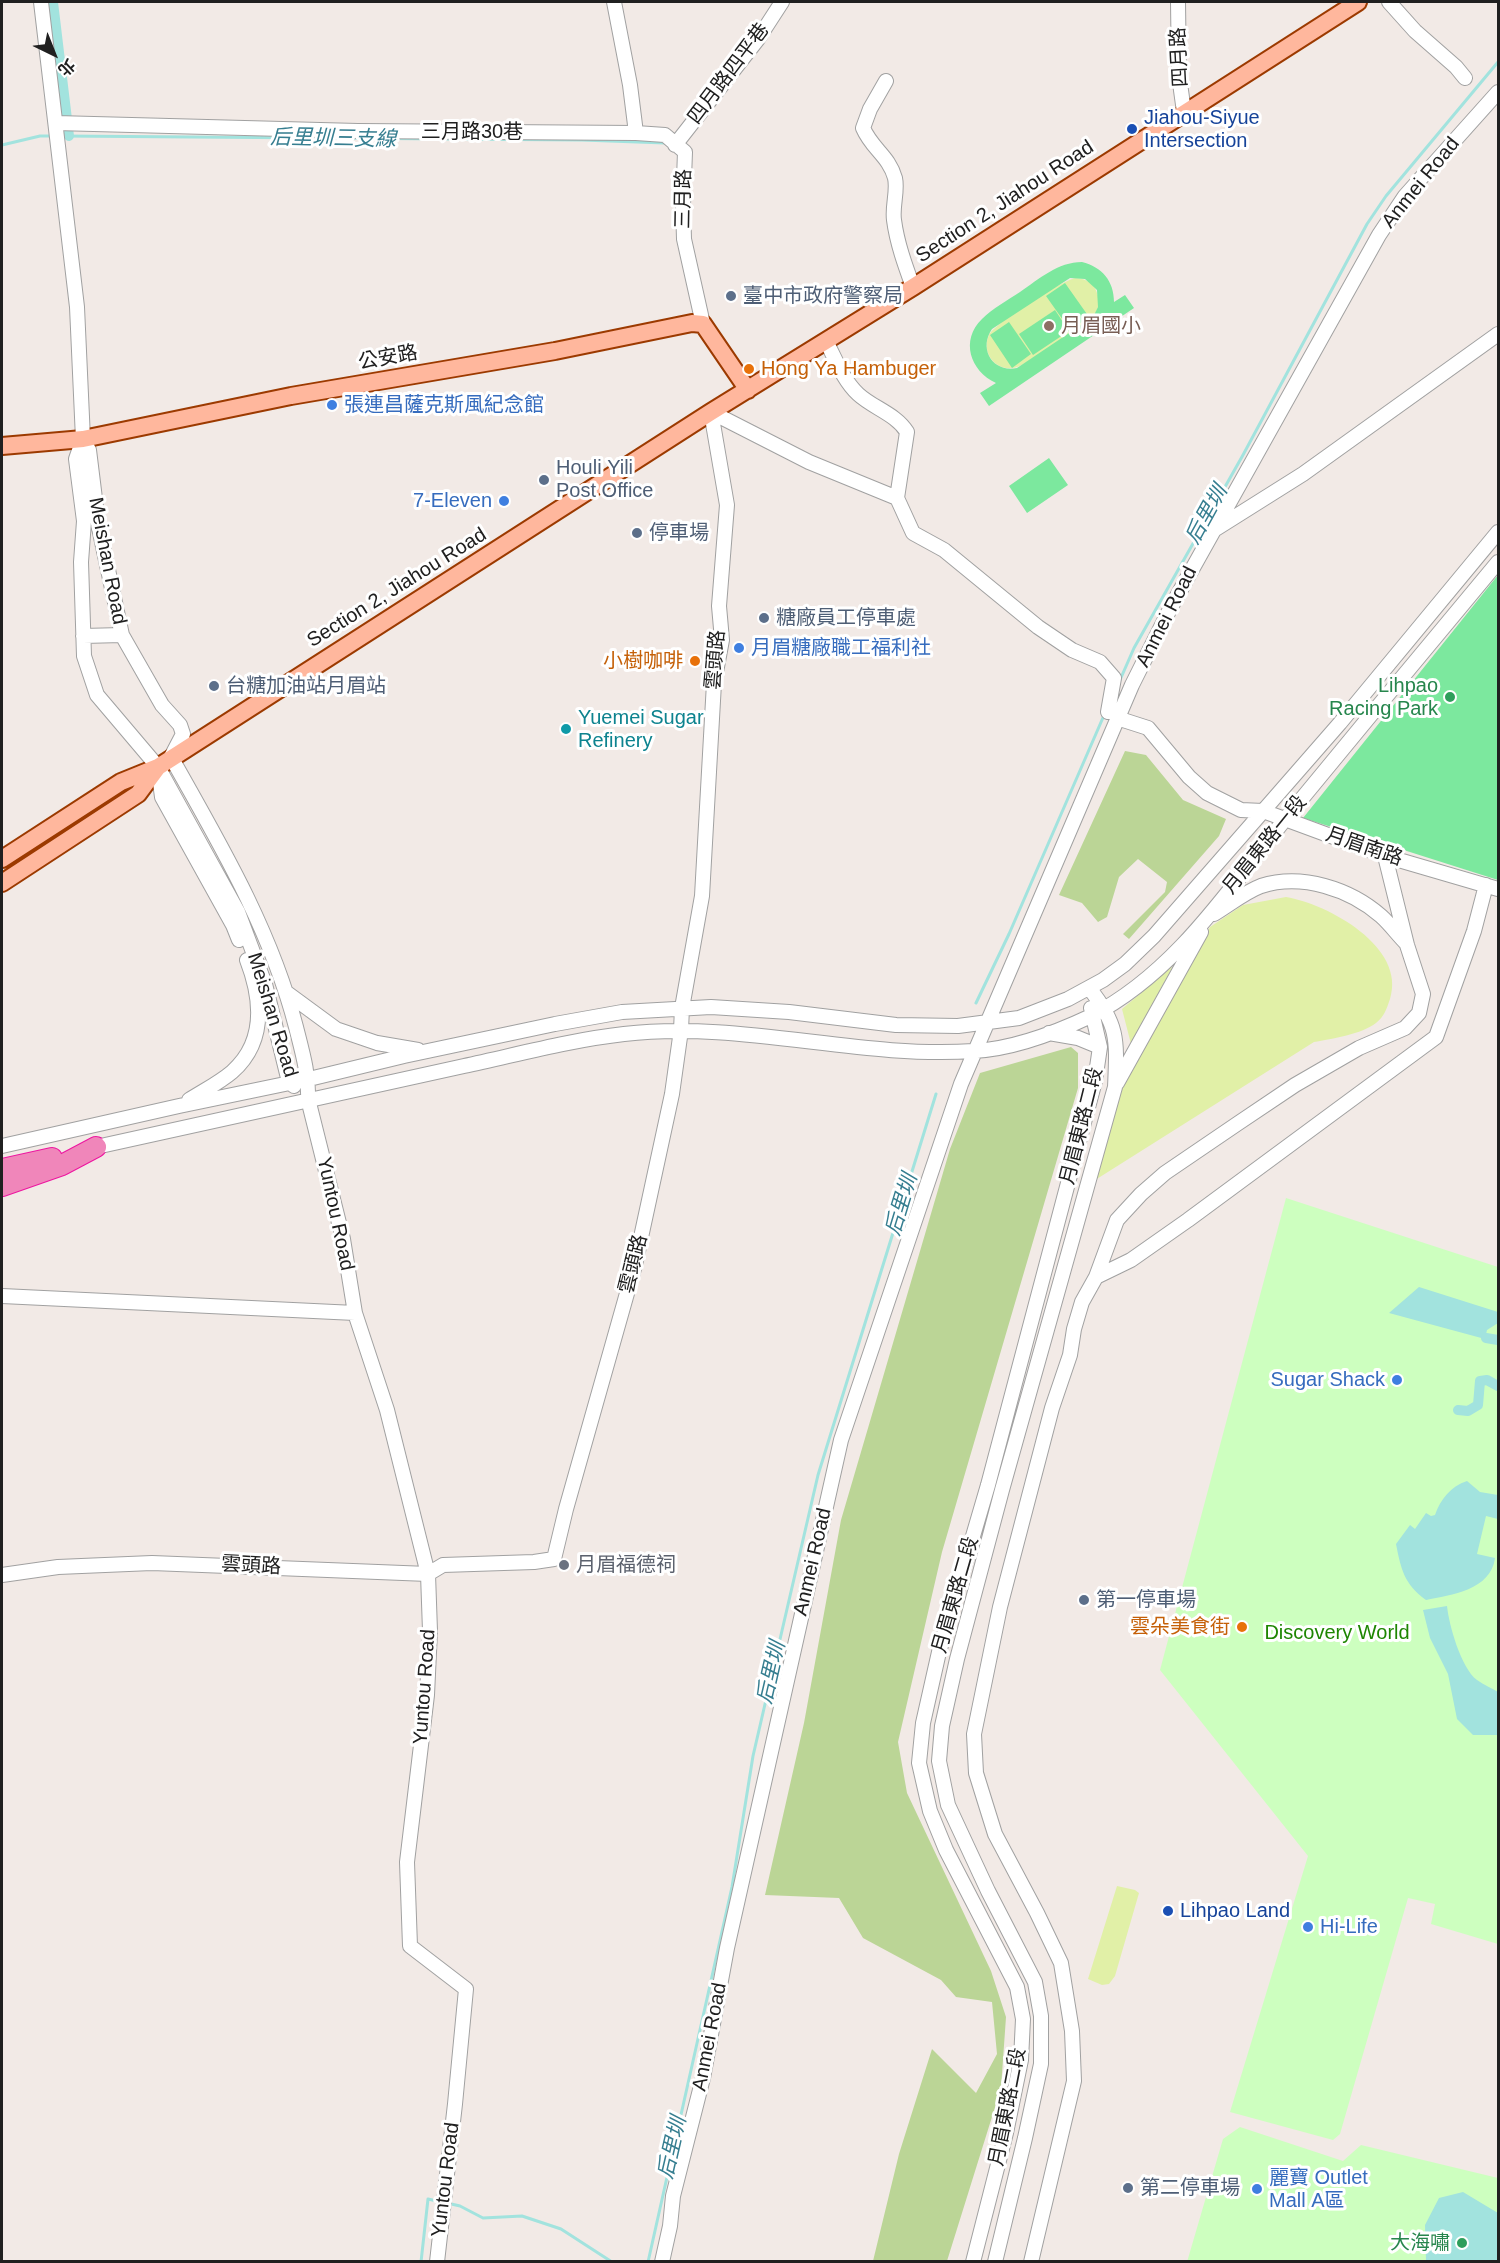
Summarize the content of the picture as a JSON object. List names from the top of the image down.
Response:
{
  "streets": {
    "main road": ["Section 2, Jiahou Road", "公安路"],
    "street": [
      "四月路",
      "四月路四平巷",
      "三月路30巷",
      "Anmei Road",
      "三月路",
      "Meishan Road",
      "雲頭路",
      "月眉東路一段",
      "月眉南路",
      "月眉東路二段",
      "Yuntou Road"
    ]
  },
  "crossings": [
    ["四月路", "Section 2, Jiahou Road"],
    ["四月路四平巷", "三月路"],
    ["三月路30巷", "三月路"],
    ["三月路30巷", "Meishan Road"],
    ["Anmei Road", "月眉東路一段"],
    ["Anmei Road", "月眉南路"],
    ["三月路", "公安路"],
    ["Section 2, Jiahou Road", "Meishan Road"],
    ["Section 2, Jiahou Road", "雲頭路"],
    ["公安路", "Meishan Road"],
    ["Meishan Road", "月眉東路一段"],
    ["Meishan Road", "Yuntou Road"],
    ["雲頭路", "月眉東路一段"],
    ["雲頭路", "Yuntou Road"],
    ["月眉東路一段", "月眉南路"],
    ["月眉東路一段", "月眉東路二段"],
    ["月眉東路一段", "Yuntou Road"]
  ],
  "water": ["后里圳三支線", "后里圳"],
  "parks": ["Discovery World"],
  "places": [
    "Jiahou-Siyue Intersection",
    "臺中市政府警察局",
    "月眉國小",
    "Hong Ya Hambuger",
    "張連昌薩克斯風紀念館",
    "Houli Yili Post Office",
    "7-Eleven",
    "停車場",
    "糖廠員工停車處",
    "月眉糖廠職工福利社",
    "小樹咖啡",
    "台糖加油站月眉站",
    "Lihpao Racing Park",
    "Yuemei Sugar Refinery",
    "Sugar Shack",
    "月眉福德祠",
    "第一停車場",
    "雲朵美食街",
    "Lihpao Land",
    "Hi-Life",
    "第二停車場",
    "麗寶 Outlet Mall A區",
    "大海嘯"
  ],
  "north": "bottom right"
}
